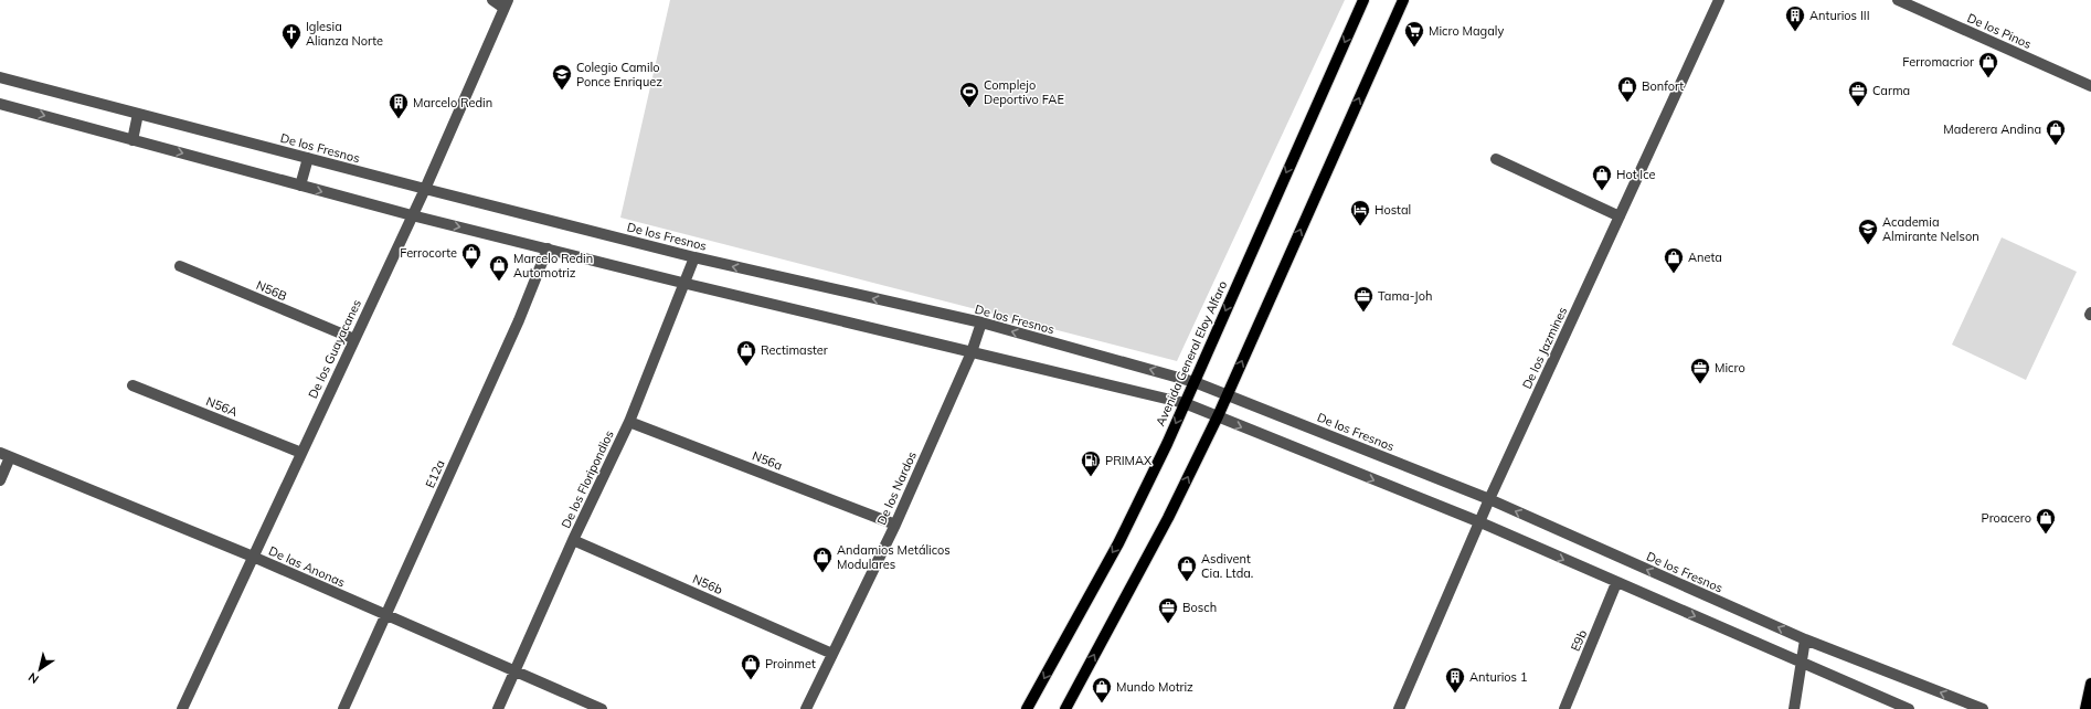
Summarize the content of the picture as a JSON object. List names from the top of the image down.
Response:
{
  "streets": {
    "main road": ["Avenida General Eloy Alfaro"],
    "street": [
      "De los Pinos",
      "De los Fresnos",
      "N56B",
      "De los Jazmines",
      "De los Guayacanes",
      "N56A",
      "N56a",
      "E12a",
      "De los Floripondios",
      "De los Nardos",
      "De las Anonas",
      "N56b",
      "E9b"
    ]
  },
  "crossings": [
    ["De los Fresnos", "De los Jazmines"],
    ["De los Fresnos", "De los Guayacanes"],
    ["De los Fresnos", "Avenida General Eloy Alfaro"],
    ["De los Fresnos", "De los Floripondios"],
    ["De los Fresnos", "De los Nardos"],
    ["N56B", "De los Guayacanes"],
    ["De los Guayacanes", "N56A"],
    ["De los Guayacanes", "De las Anonas"],
    ["N56a", "De los Floripondios"],
    ["N56a", "De los Nardos"],
    ["E12a", "De las Anonas"],
    ["De los Floripondios", "De las Anonas"],
    ["De los Floripondios", "N56b"],
    ["De los Nardos", "N56b"]
  ],
  "places": {
    "building": ["Anturios III", "Marcelo Redin", "Anturios 1"],
    "supermarket": ["Micro Magaly"],
    "church": ["Iglesia Alianza Norte"],
    "shop": [
      "Ferromacrior",
      "Bonfort",
      "Maderera Andina",
      "Hot Ice",
      "Ferrocorte",
      "Aneta",
      "Marcelo Redin Automotriz",
      "Rectimaster",
      "Proacero",
      "Andamios Metálicos Modulares",
      "Asdivent Cia. Ltda.",
      "Proinmet",
      "Mundo Motriz"
    ],
    "school or university": ["Colegio Camilo Ponce Enriquez", "Academia Almirante Nelson"],
    "office": [
      "Carma",
      "Tama-Joh",
      "Micro",
      "Bosch"
    ],
    "sports": ["Complejo Deportivo FAE"],
    "hotel": ["Hostal"],
    "fuel station": ["PRIMAX"]
  },
  "north": "bottom left"
}
